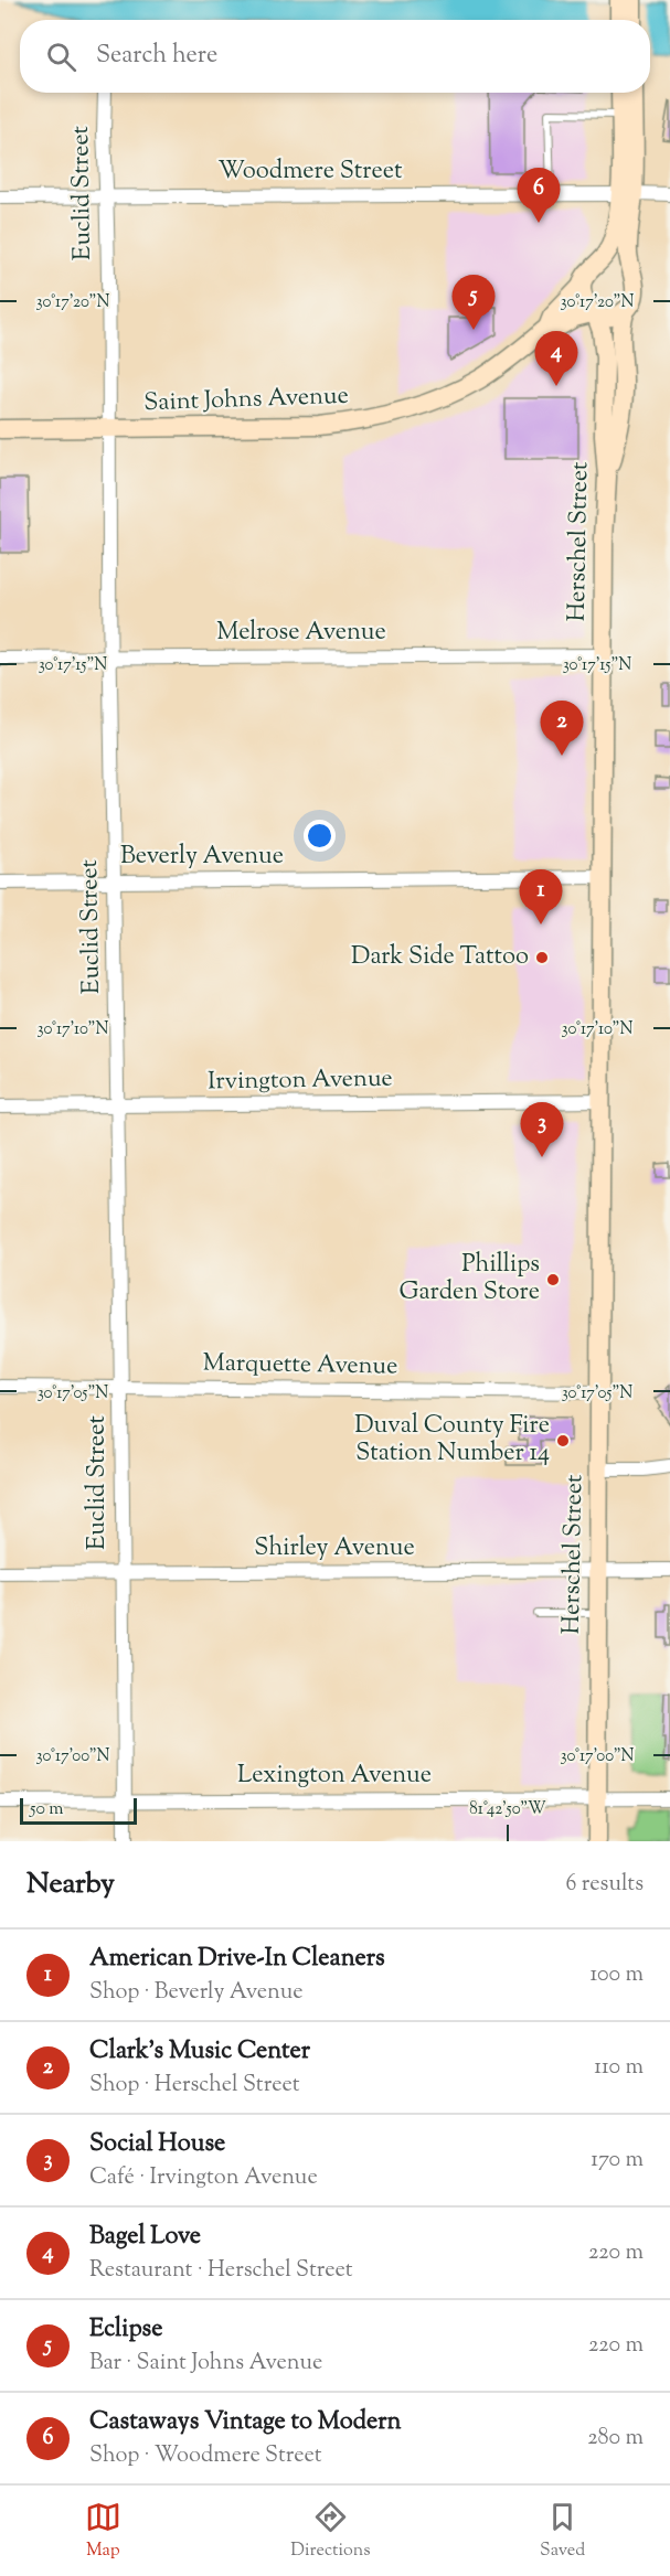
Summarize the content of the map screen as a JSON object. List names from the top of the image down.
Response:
{
  "streets": {
    "main road": ["Saint Johns Avenue", "Herschel Street"],
    "street": [
      "Woodmere Street",
      "Euclid Street",
      "Melrose Avenue",
      "Beverly Avenue",
      "Irvington Avenue",
      "Marquette Avenue",
      "Shirley Avenue",
      "Lexington Avenue"
    ]
  },
  "crossings": [
    ["Woodmere Street", "Euclid Street"],
    ["Euclid Street", "Saint Johns Avenue"],
    ["Euclid Street", "Melrose Avenue"],
    ["Euclid Street", "Beverly Avenue"],
    ["Euclid Street", "Irvington Avenue"],
    ["Euclid Street", "Marquette Avenue"],
    ["Euclid Street", "Shirley Avenue"],
    ["Euclid Street", "Lexington Avenue"],
    ["Saint Johns Avenue", "Herschel Street"],
    ["Herschel Street", "Melrose Avenue"],
    ["Herschel Street", "Beverly Avenue"],
    ["Herschel Street", "Irvington Avenue"],
    ["Herschel Street", "Marquette Avenue"],
    ["Herschel Street", "Shirley Avenue"],
    ["Herschel Street", "Lexington Avenue"]
  ],
  "places": ["Dark Side Tattoo", "Phillips Garden Store", "Duval County Fire Station Number 14"],
  "scale_bar": "50 m",
  "page": {
    "search": "Search here",
    "pins": [
      "6",
      "5",
      "4",
      "2",
      "1",
      "3"
    ],
    "scale": "50 m",
    "heading": ["Nearby", "6 results"],
    "list": [
      {
        "mark": "1",
        "name": "American Drive-In Cleaners",
        "note": "Shop · Beverly Avenue",
        "value": "100 m"
      },
      {
        "mark": "2",
        "name": "Clark's Music Center",
        "note": "Shop · Herschel Street",
        "value": "110 m"
      },
      {
        "mark": "3",
        "name": "Social House",
        "note": "Café · Irvington Avenue",
        "value": "170 m"
      },
      {
        "mark": "4",
        "name": "Bagel Love",
        "note": "Restaurant · Herschel Street",
        "value": "220 m"
      },
      {
        "mark": "5",
        "name": "Eclipse",
        "note": "Bar · Saint Johns Avenue",
        "value": "220 m"
      },
      {
        "mark": "6",
        "name": "Castaways Vintage to Modern",
        "note": "Shop · Woodmere Street",
        "value": "280 m"
      }
    ],
    "nav": ["Map", "Directions", "Saved"]
  },
  "coordinates": [
    "30°17'20\"N",
    "30°17'15\"N",
    "30°17'10\"N",
    "30°17'05\"N",
    "30°17'00\"N",
    "81°42'50\"W"
  ]
}
